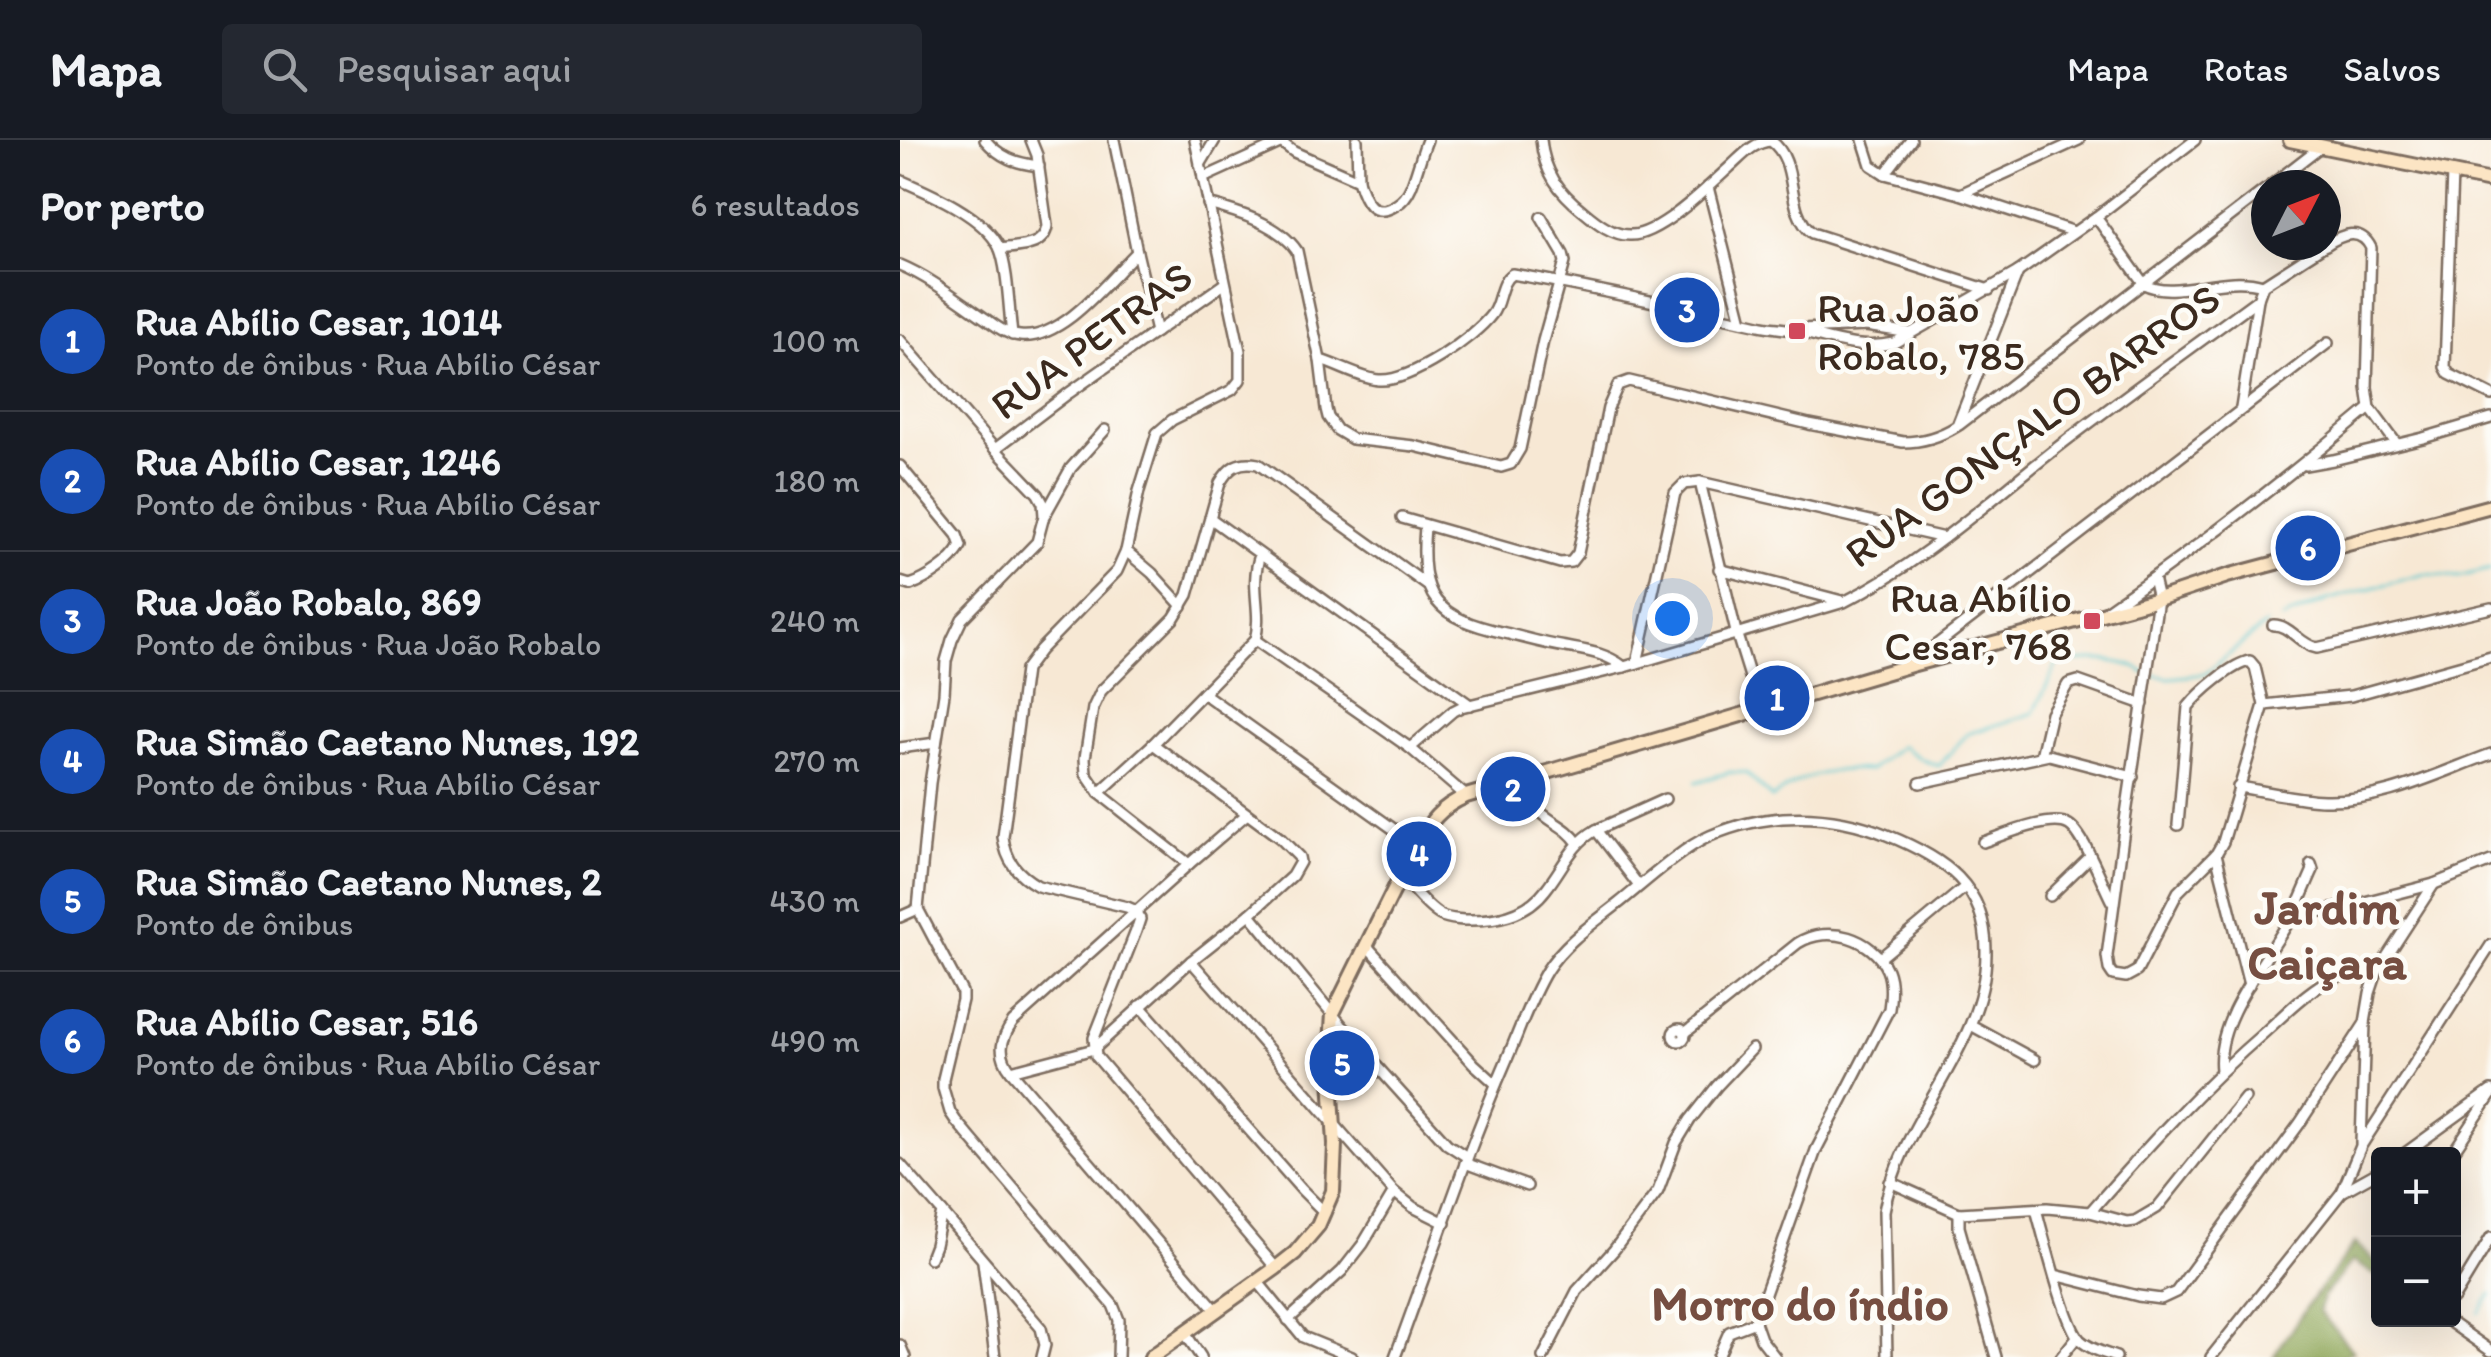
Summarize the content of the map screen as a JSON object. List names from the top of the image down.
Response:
{
  "streets": {
    "street": ["RUA PETRAS", "RUA GONÇALO BARROS"]
  },
  "districts": ["Jardim Caiçara", "Morro do índio"],
  "places": {
    "transit": ["Rua João Robalo, 785", "Rua Abílio Cesar, 768"]
  },
  "north": "top right",
  "page": {
    "header": "Mapa",
    "search": "Pesquisar aqui",
    "nav": ["Mapa", "Rotas", "Salvos"],
    "heading": ["Por perto", "6 resultados"],
    "list": [
      {
        "mark": "1",
        "name": "Rua Abílio Cesar, 1014",
        "note": "Ponto de ônibus · Rua Abílio César",
        "value": "100 m"
      },
      {
        "mark": "2",
        "name": "Rua Abílio Cesar, 1246",
        "note": "Ponto de ônibus · Rua Abílio César",
        "value": "180 m"
      },
      {
        "mark": "3",
        "name": "Rua João Robalo, 869",
        "note": "Ponto de ônibus · Rua João Robalo",
        "value": "240 m"
      },
      {
        "mark": "4",
        "name": "Rua Simão Caetano Nunes, 192",
        "note": "Ponto de ônibus · Rua Abílio César",
        "value": "270 m"
      },
      {
        "mark": "5",
        "name": "Rua Simão Caetano Nunes, 2",
        "note": "Ponto de ônibus",
        "value": "430 m"
      },
      {
        "mark": "6",
        "name": "Rua Abílio Cesar, 516",
        "note": "Ponto de ônibus · Rua Abílio César",
        "value": "490 m"
      }
    ],
    "pins": [
      "3",
      "6",
      "1",
      "2",
      "4",
      "5"
    ],
    "map_buttons": ["+", "−"]
  }
}
